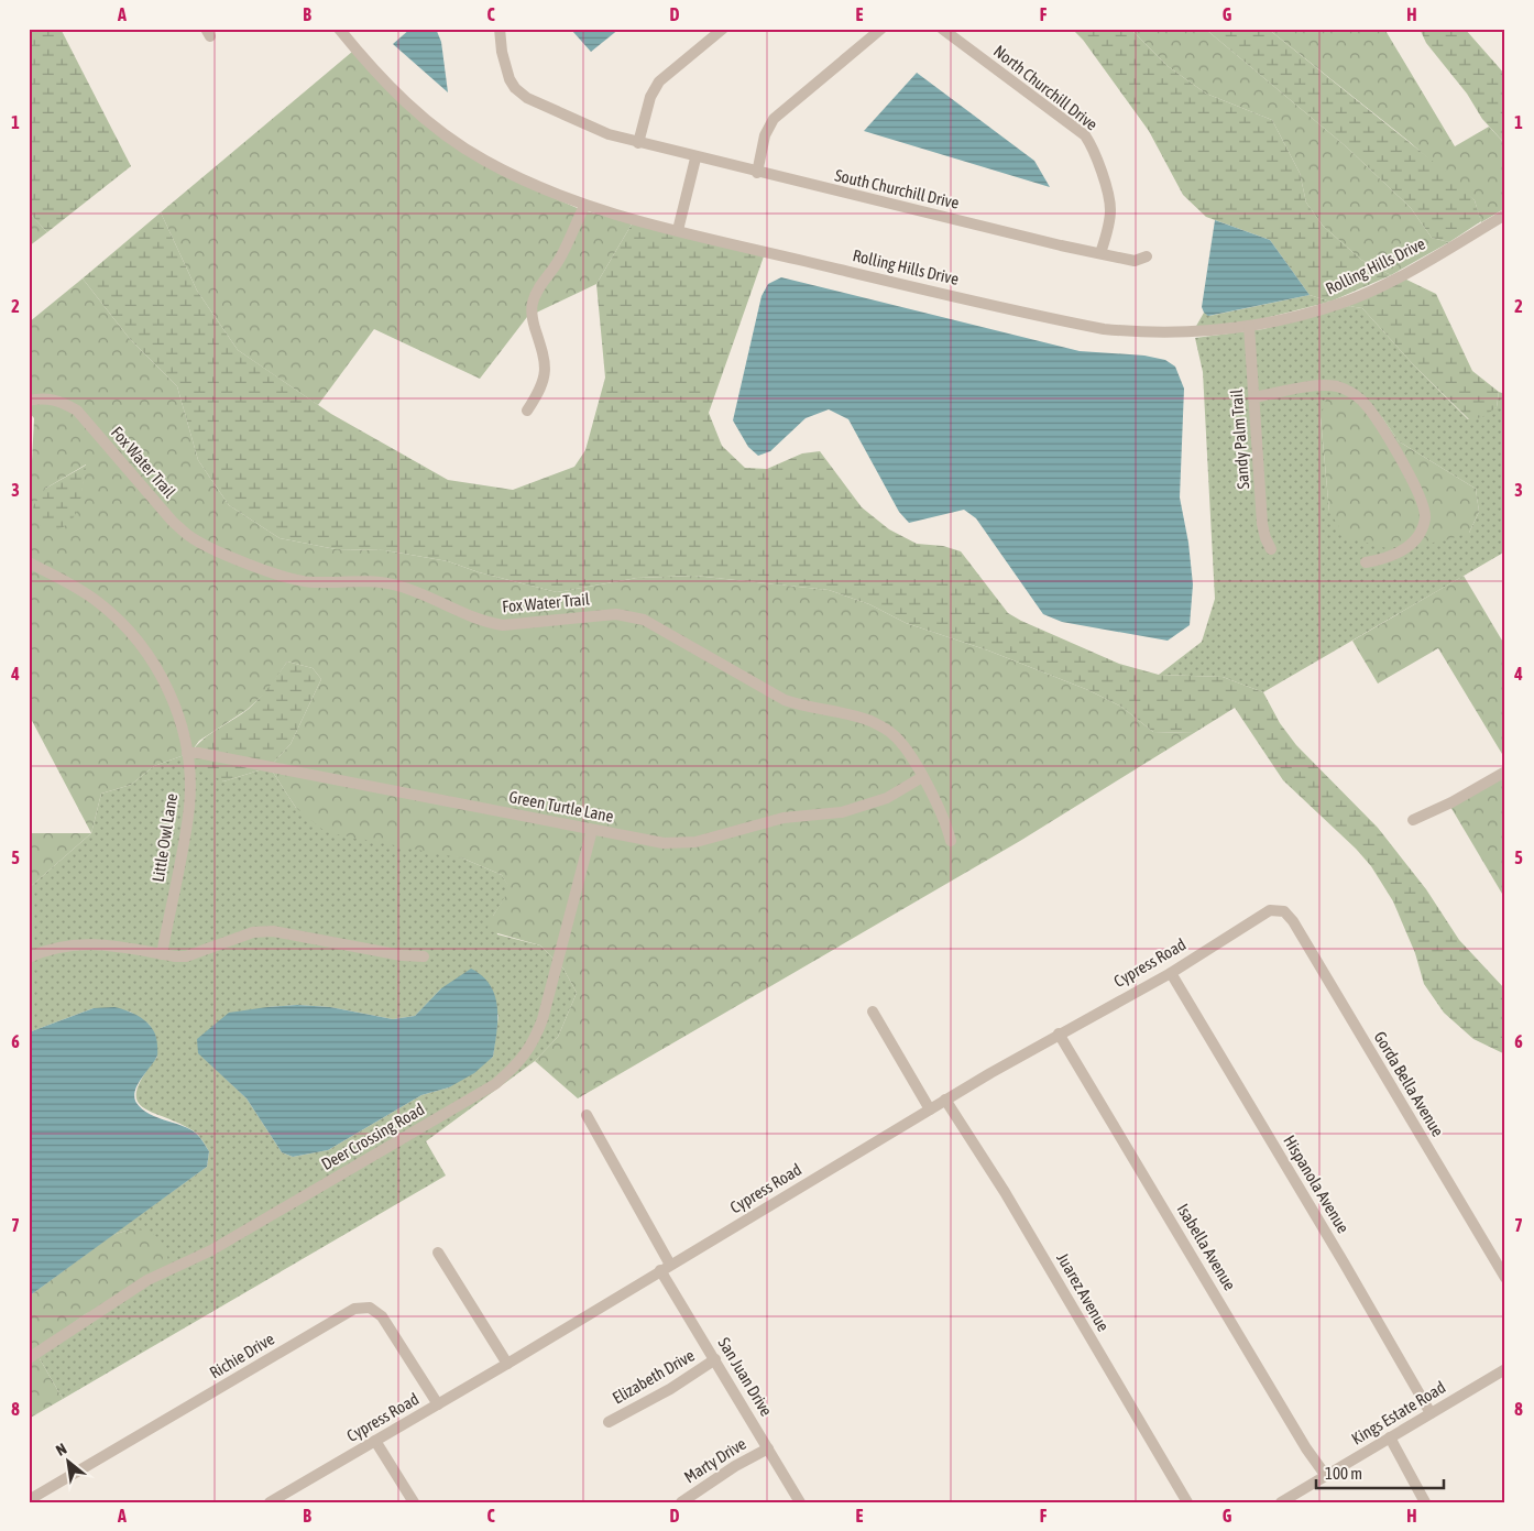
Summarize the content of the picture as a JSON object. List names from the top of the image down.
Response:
{
  "streets": {
    "street": [
      "North Churchill Drive",
      "South Churchill Drive",
      "Rolling Hills Drive",
      "Sandy Palm Trail",
      "Fox Water Trail",
      "Green Turtle Lane",
      "Little Owl Lane",
      "Cypress Road",
      "Gorda Bella Avenue",
      "Deer Crossing Road",
      "Hispanola Avenue",
      "Isabella Avenue",
      "Juarez Avenue",
      "Richie Drive",
      "Elizabeth Drive",
      "San Juan Drive",
      "Kings Estate Road",
      "Marty Drive"
    ]
  },
  "crossings": [
    ["North Churchill Drive", "South Churchill Drive"],
    ["Rolling Hills Drive", "Sandy Palm Trail"],
    ["Fox Water Trail", "Green Turtle Lane"],
    ["Green Turtle Lane", "Little Owl Lane"],
    ["Green Turtle Lane", "Deer Crossing Road"],
    ["Cypress Road", "Gorda Bella Avenue"],
    ["Cypress Road", "Hispanola Avenue"],
    ["Cypress Road", "Isabella Avenue"],
    ["Cypress Road", "Juarez Avenue"],
    ["Cypress Road", "Richie Drive"],
    ["Cypress Road", "San Juan Drive"],
    ["Hispanola Avenue", "Kings Estate Road"],
    ["Isabella Avenue", "Kings Estate Road"],
    ["Elizabeth Drive", "San Juan Drive"],
    ["San Juan Drive", "Marty Drive"]
  ],
  "scale_bar": "100 m",
  "north": "top left",
  "grid": {
    "columns": [
      "A",
      "B",
      "C",
      "D",
      "E",
      "F",
      "G",
      "H"
    ],
    "rows": [
      "1",
      "2",
      "3",
      "4",
      "5",
      "6",
      "7",
      "8"
    ]
  }
}
